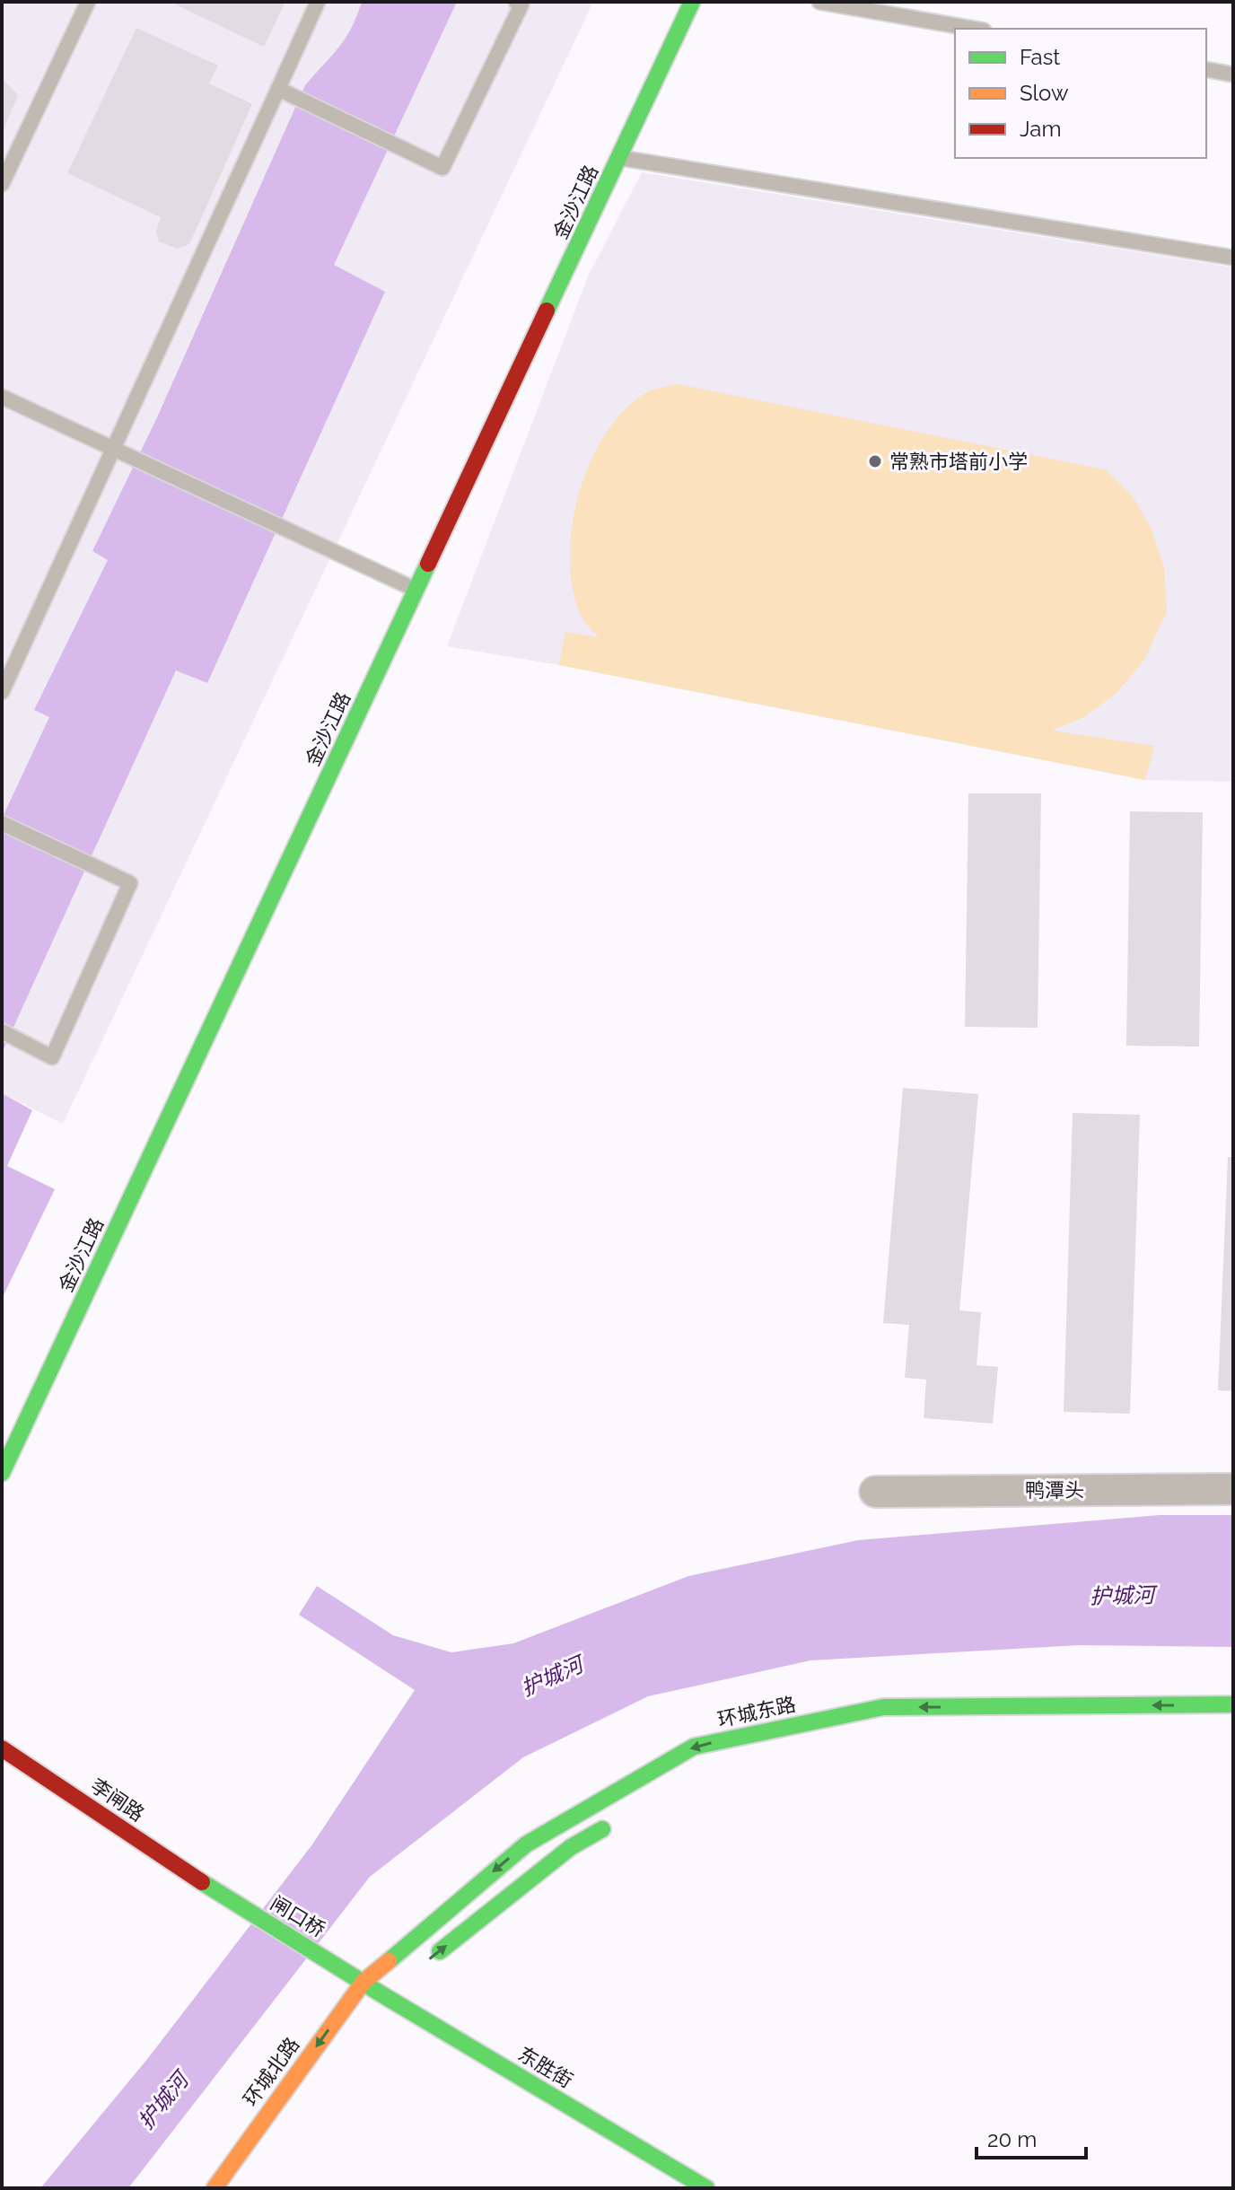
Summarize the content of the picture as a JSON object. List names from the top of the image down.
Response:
{
  "streets": {
    "street": [
      "金沙江路",
      "鸭潭头",
      "环城东路",
      "李闸路",
      "闸口桥",
      "东胜街",
      "环城北路"
    ]
  },
  "crossings": [
    ["环城东路", "闸口桥"],
    ["环城东路", "东胜街"],
    ["环城东路", "环城北路"],
    ["李闸路", "闸口桥"],
    ["闸口桥", "东胜街"],
    ["闸口桥", "环城北路"],
    ["东胜街", "环城北路"]
  ],
  "one_way": ["环城东路", "环城北路"],
  "water": ["护城河"],
  "places": ["常熟市塔前小学"],
  "legend": ["Fast", "Slow", "Jam"],
  "scale_bar": "20 m"
}
